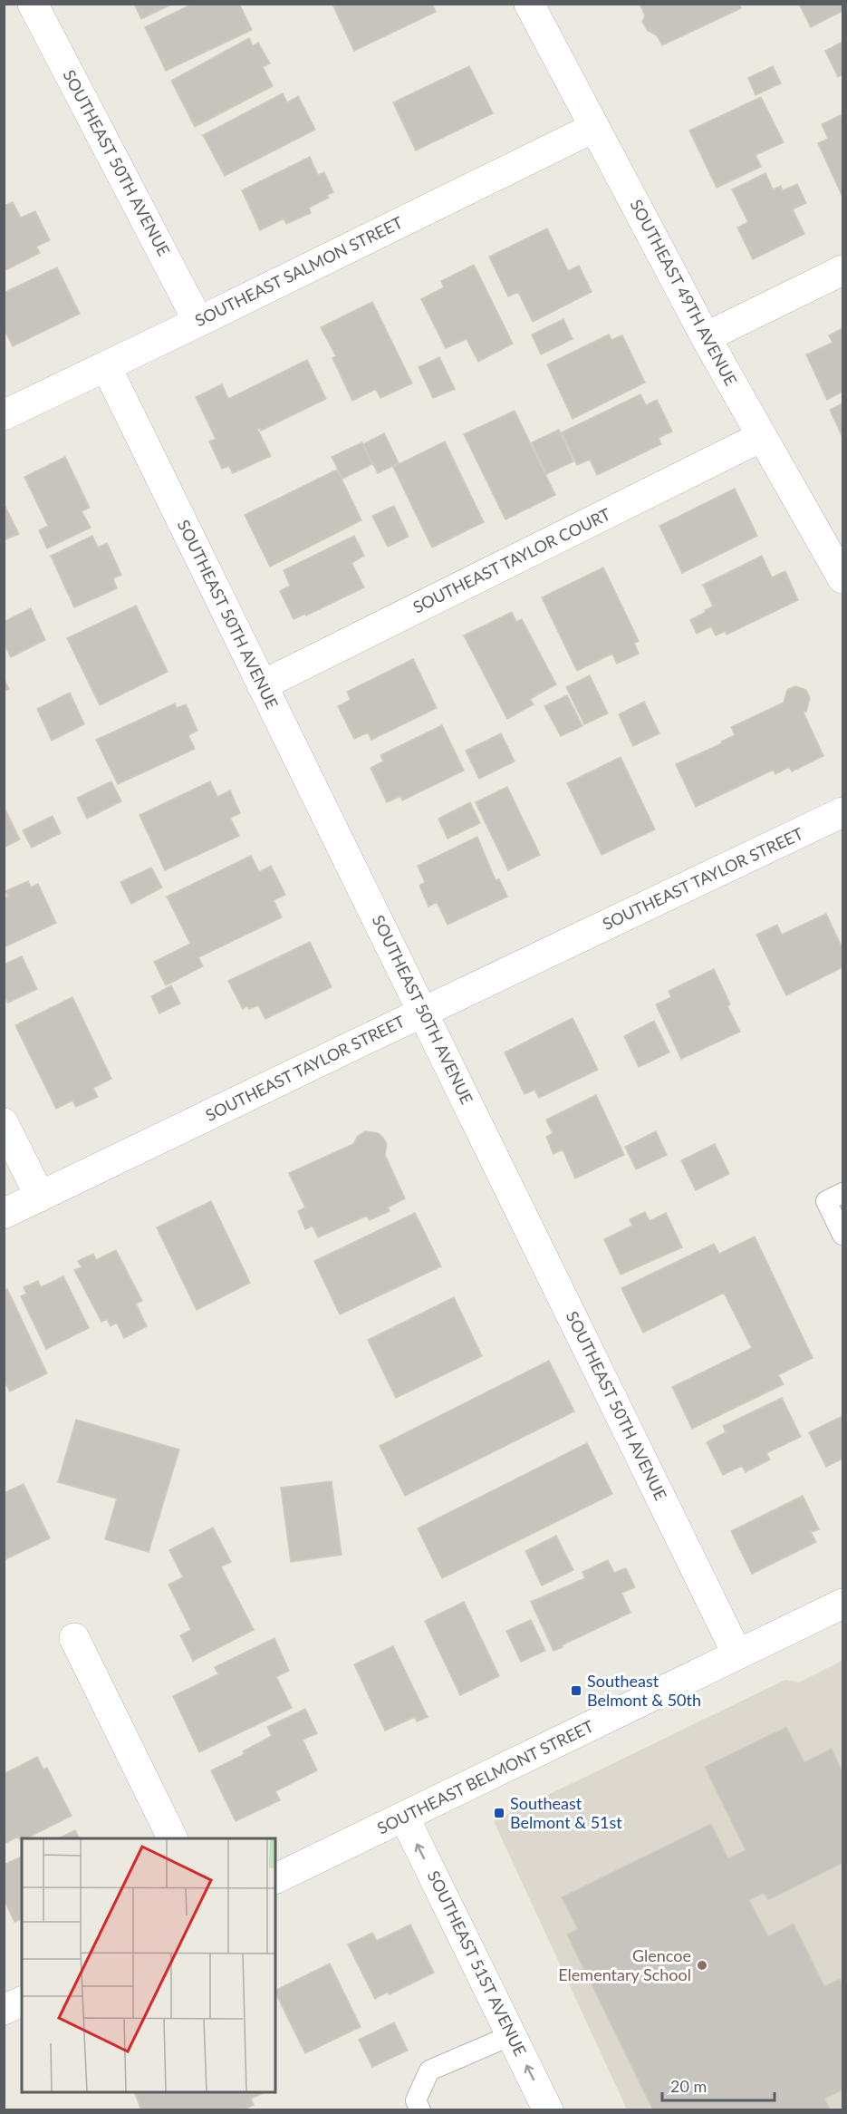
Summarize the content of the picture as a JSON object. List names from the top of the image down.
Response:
{
  "streets": {
    "street": [
      "SOUTHEAST 50TH AVENUE",
      "SOUTHEAST SALMON STREET",
      "SOUTHEAST 49TH AVENUE",
      "SOUTHEAST TAYLOR COURT",
      "SOUTHEAST TAYLOR STREET",
      "SOUTHEAST BELMONT STREET",
      "SOUTHEAST 51ST AVENUE"
    ]
  },
  "crossings": [
    ["SOUTHEAST 50TH AVENUE", "SOUTHEAST SALMON STREET"],
    ["SOUTHEAST 50TH AVENUE", "SOUTHEAST TAYLOR COURT"],
    ["SOUTHEAST 50TH AVENUE", "SOUTHEAST TAYLOR STREET"],
    ["SOUTHEAST 50TH AVENUE", "SOUTHEAST BELMONT STREET"],
    ["SOUTHEAST SALMON STREET", "SOUTHEAST 49TH AVENUE"],
    ["SOUTHEAST 49TH AVENUE", "SOUTHEAST TAYLOR COURT"],
    ["SOUTHEAST BELMONT STREET", "SOUTHEAST 51ST AVENUE"]
  ],
  "one_way": ["SOUTHEAST 51ST AVENUE"],
  "places": {
    "transit": ["Southeast Belmont & 50th", "Southeast Belmont & 51st"],
    "other": ["Glencoe Elementary School"]
  },
  "scale_bar": "20 m"
}
